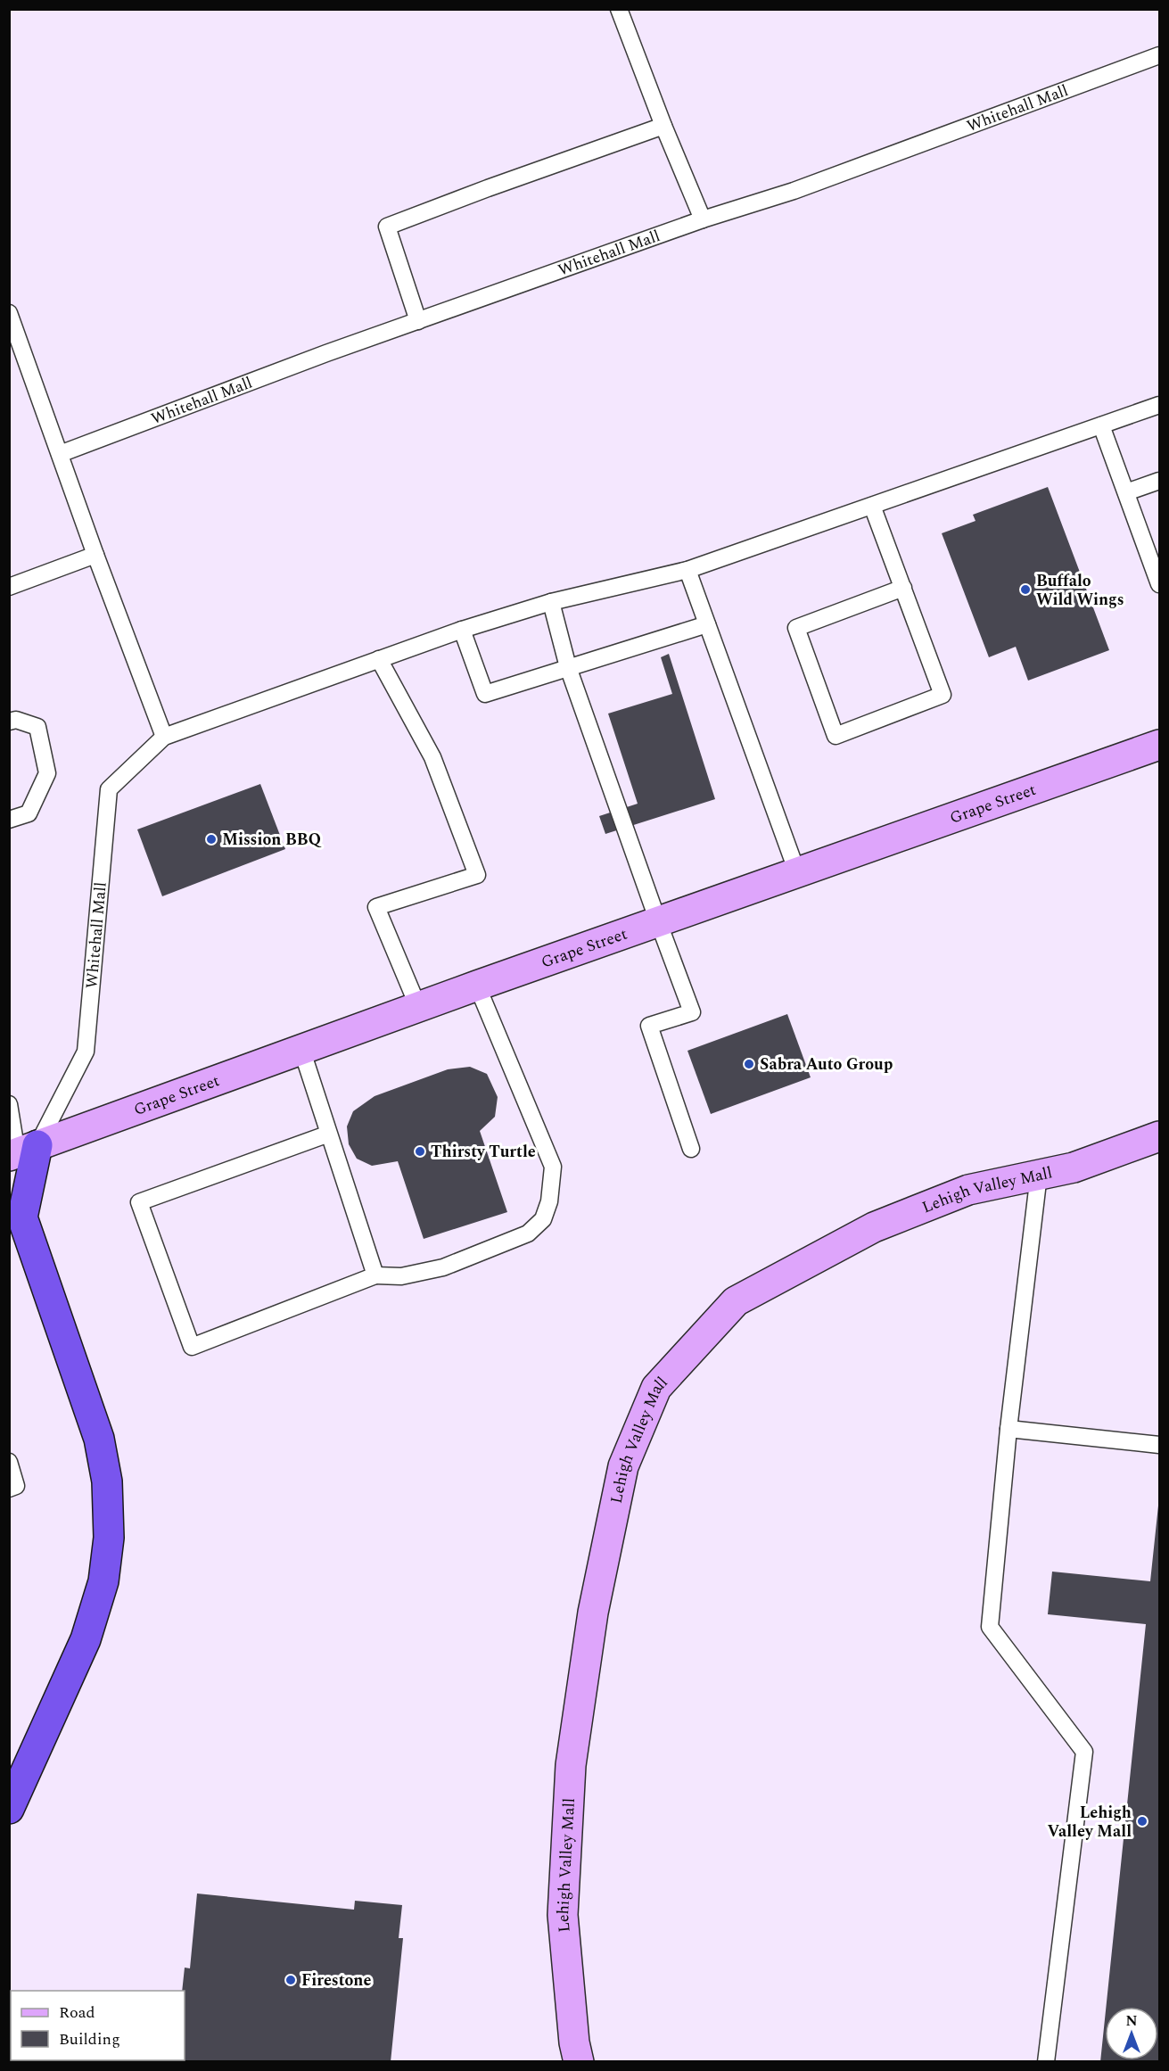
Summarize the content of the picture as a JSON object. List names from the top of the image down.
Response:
{
  "streets": {
    "street": ["Grape Street", "Lehigh Valley Mall"],
    "lane": ["Whitehall Mall"]
  },
  "crossings": [
    ["Whitehall Mall", "Grape Street"]
  ],
  "places": [
    "Buffalo Wild Wings",
    "Mission BBQ",
    "Sabra Auto Group",
    "Thirsty Turtle",
    "Lehigh Valley Mall",
    "Firestone"
  ],
  "legend": ["Road", "Building"],
  "north": "top"
}
